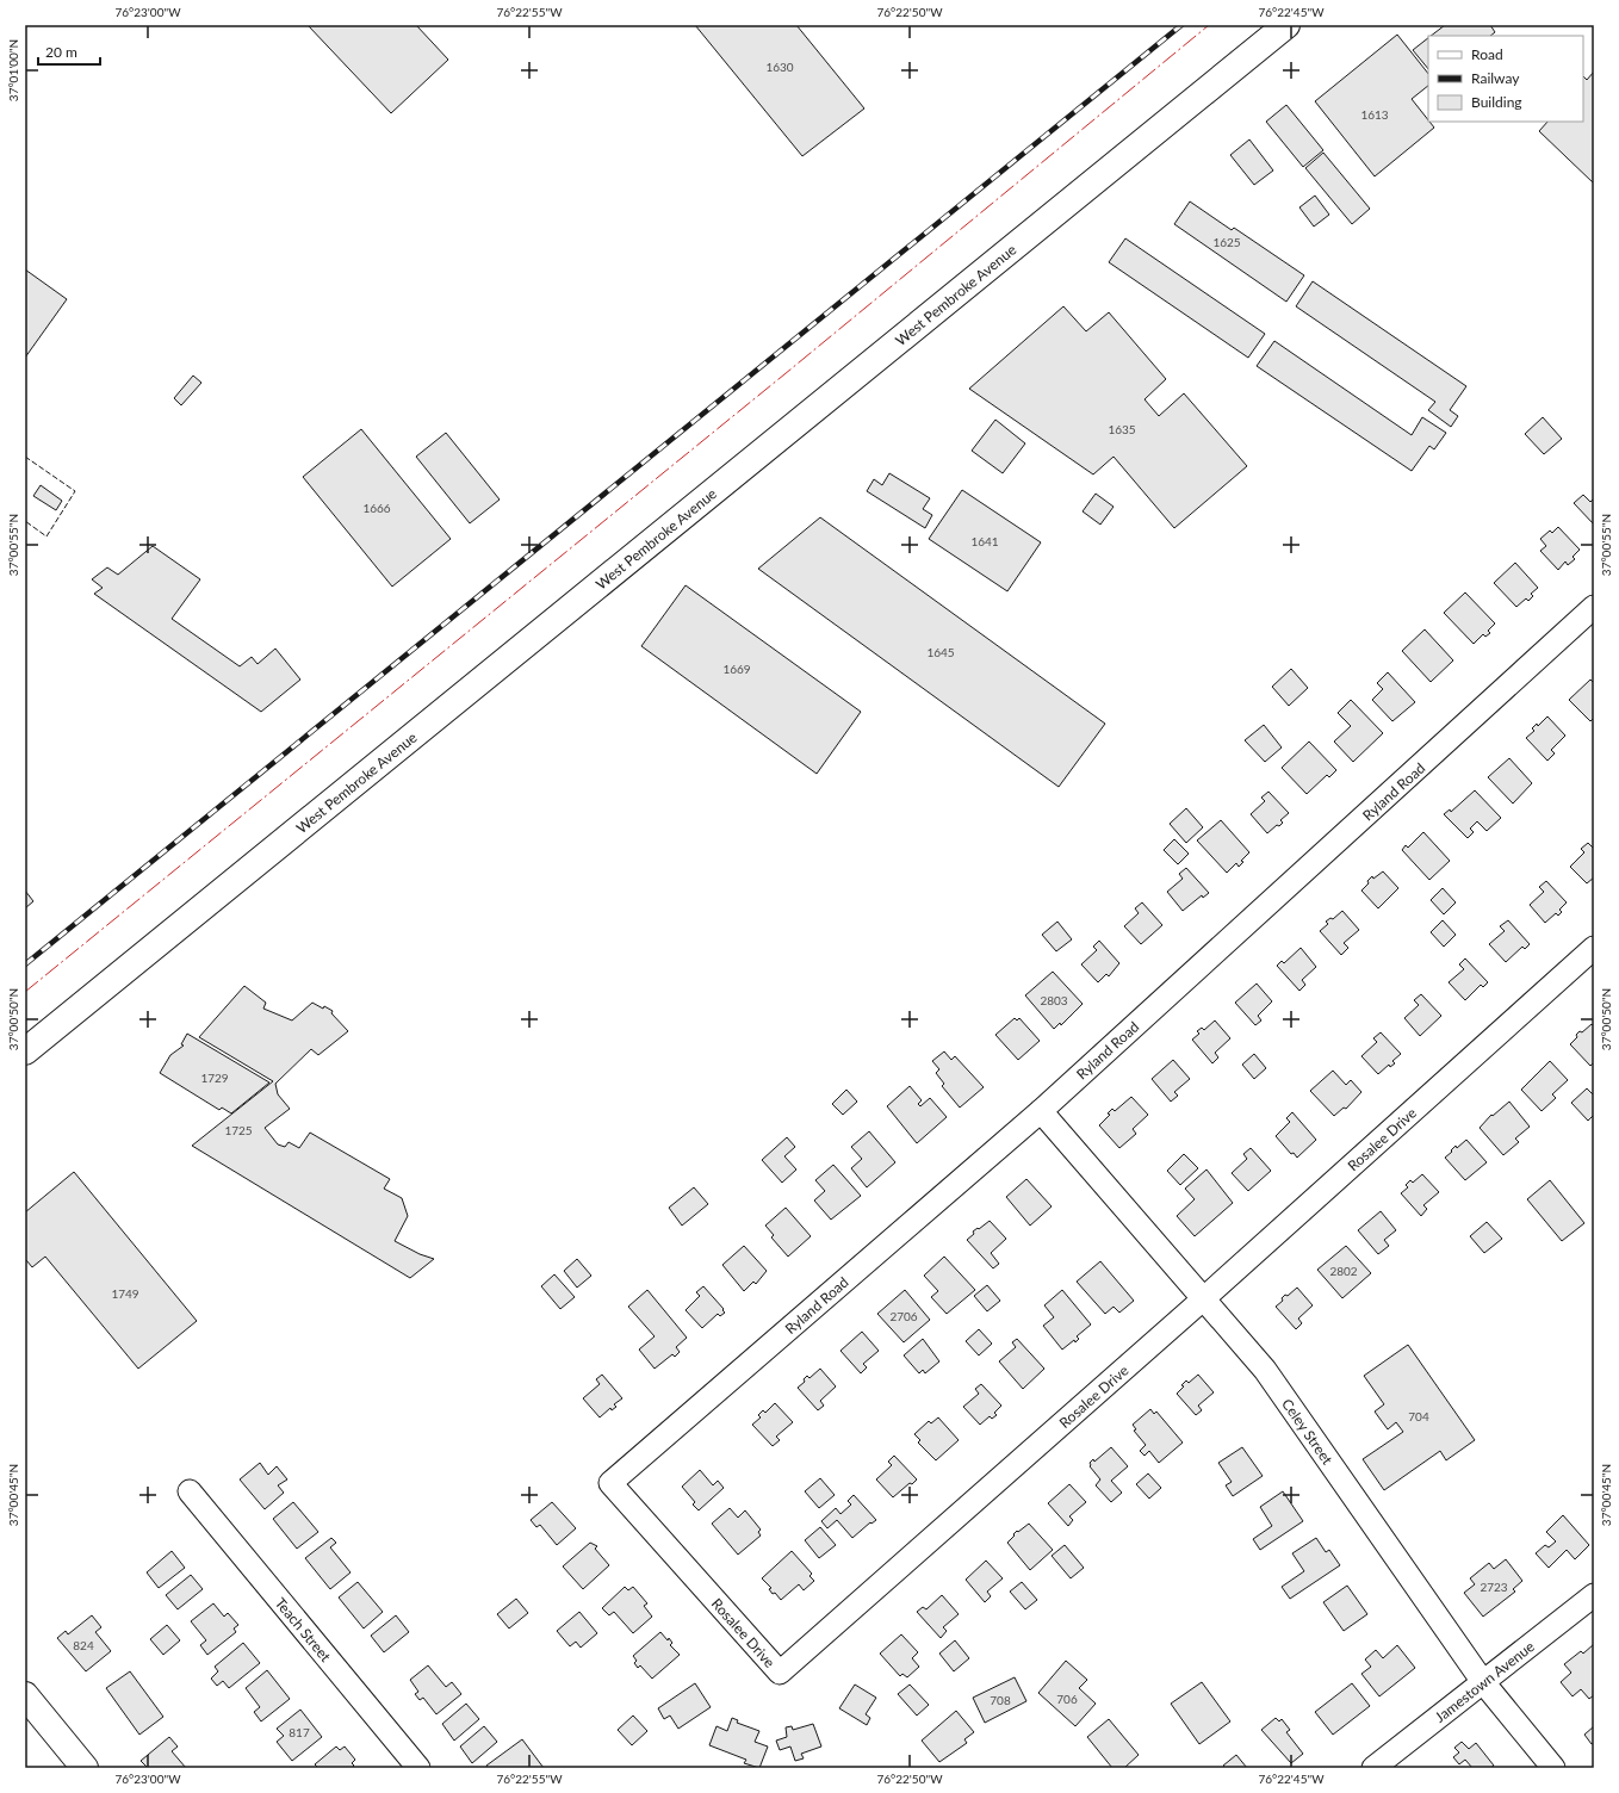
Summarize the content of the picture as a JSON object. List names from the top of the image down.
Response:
{
  "streets": {
    "main road": ["West Pembroke Avenue"],
    "street": [
      "Ryland Road",
      "Rosalee Drive",
      "Celey Street",
      "Teach Street",
      "Jamestown Avenue"
    ]
  },
  "crossings": [
    ["Ryland Road", "Rosalee Drive"],
    ["Ryland Road", "Celey Street"],
    ["Rosalee Drive", "Celey Street"],
    ["Celey Street", "Jamestown Avenue"]
  ],
  "house_numbers": [
    "1630",
    "1613",
    "1625",
    "1635",
    "1666",
    "1641",
    "1645",
    "1669",
    "2803",
    "1729",
    "1725",
    "2802",
    "1749",
    "2706",
    "704",
    "2723",
    "824",
    "706",
    "708",
    "817"
  ],
  "legend": ["Road", "Railway", "Building"],
  "scale_bar": "20 m",
  "coordinates": [
    "76°23'00\"W",
    "76°22'55\"W",
    "76°22'50\"W",
    "76°22'45\"W",
    "37°01'00\"N",
    "37°00'55\"N",
    "37°00'50\"N",
    "37°00'45\"N"
  ]
}
